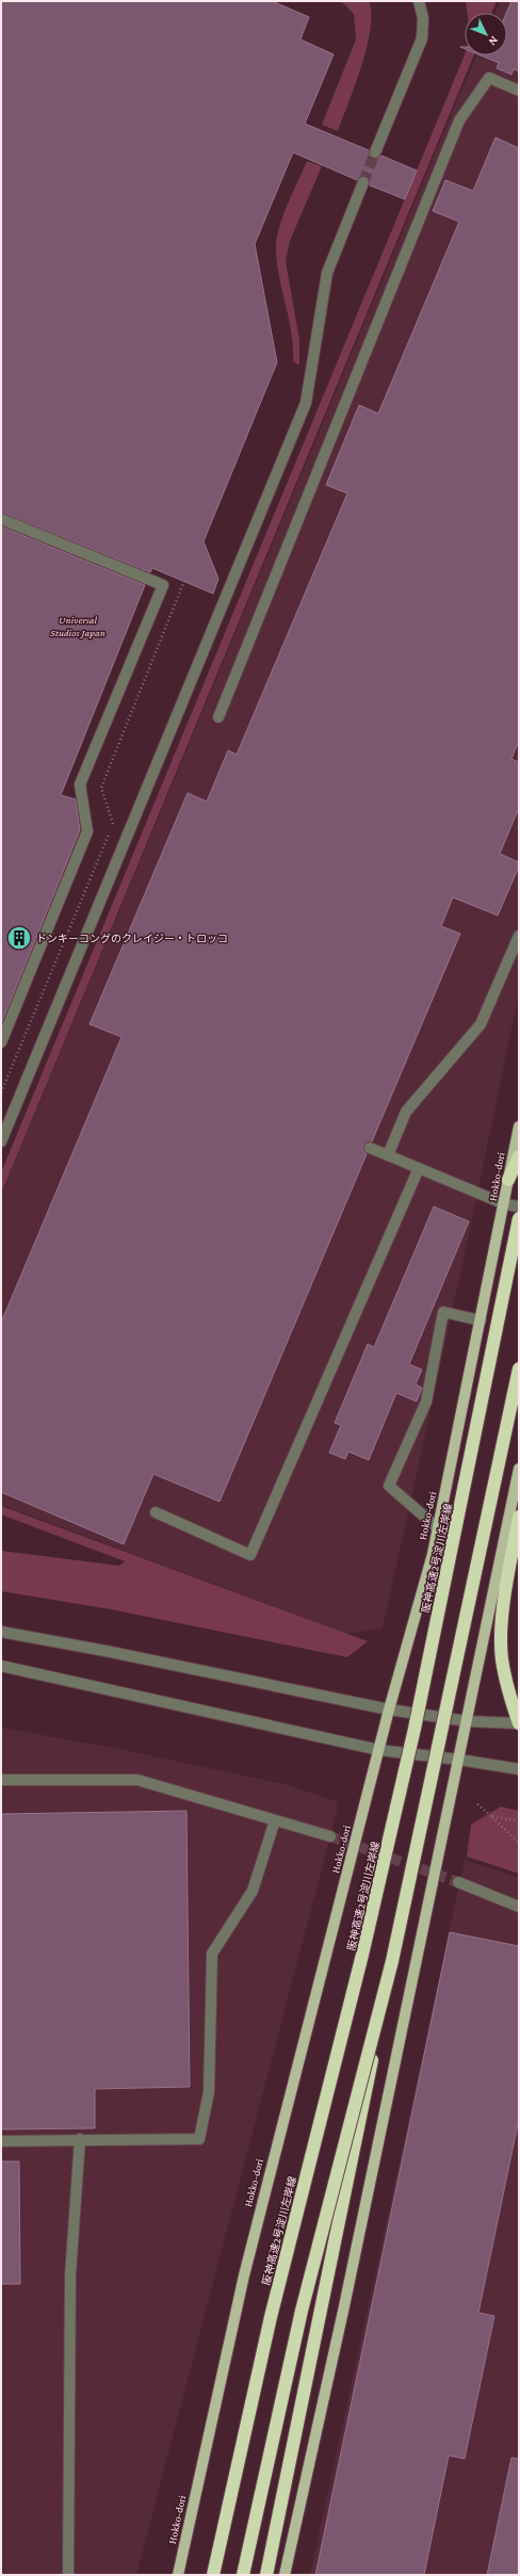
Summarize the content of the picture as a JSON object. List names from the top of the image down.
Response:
{
  "streets": {
    "highway": ["阪神高速2号淀川左岸線"],
    "main road": ["Hokko-dori"]
  },
  "parks": ["Universal Studios Japan"],
  "places": {
    "building": ["ドンキーコングのクレイジー・トロッコ"]
  },
  "north": "bottom right"
}
